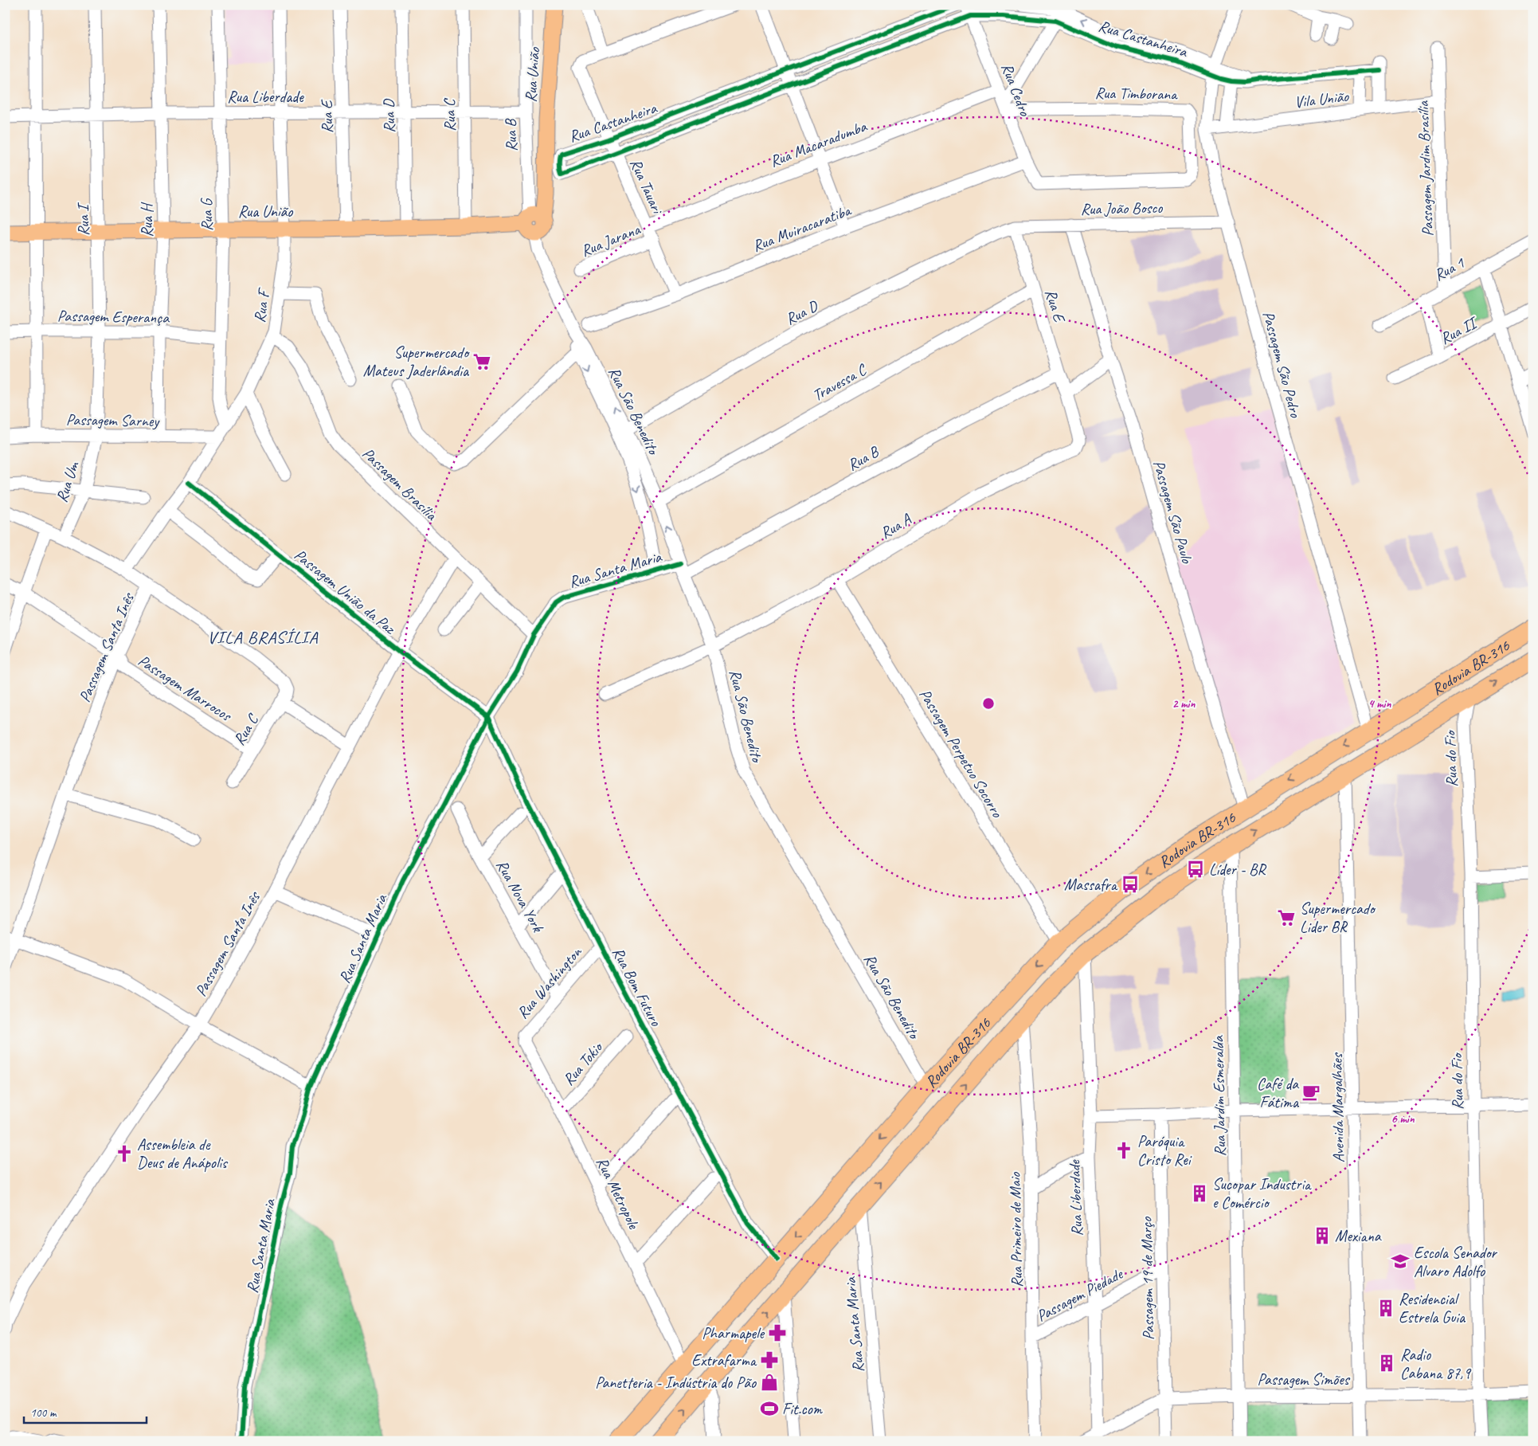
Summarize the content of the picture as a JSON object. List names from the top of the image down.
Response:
{
  "streets": {
    "highway": ["Rodovia BR-316"],
    "main road": ["Rua União"],
    "street": [
      "Rua Castanheira",
      "Rua Cedro",
      "Rua Timborana",
      "Rua Liberdade",
      "Vila União",
      "Rua C",
      "Rua D",
      "Rua E",
      "Rua B",
      "Rua Macaradumba",
      "Passagem Jardim Brasília",
      "Rua Tauari",
      "Rua João Bosco",
      "Rua G",
      "Rua I",
      "Rua H",
      "Rua Muiracaratiba",
      "Rua Jarana",
      "Rua 1",
      "Rua F",
      "Passagem Esperança",
      "Rua II",
      "Passagem São Pedro",
      "Travessa C",
      "Rua São Benedito",
      "Passagem Sarney",
      "Rua Um",
      "Passagem Brasília",
      "Passagem São Paulo",
      "Rua A",
      "Rua Santa Maria",
      "Passagem União da Paz",
      "Passagem Santa Inês",
      "Passagem Marrocos",
      "Passagem Perpetuo Socorro",
      "Rua do Fio",
      "Rua Nova York",
      "Rua Washington",
      "Rua Bom Futuro",
      "Rua Tokio",
      "Rua Jardim Esmeralda",
      "Avenida Margalhães",
      "Rua Metropole",
      "Rua Primeiro de Maio",
      "Passagem 19 de Março",
      "Passagem Piedade",
      "Passagem Simões"
    ]
  },
  "crossings": [
    ["Rua Castanheira", "Rua Cedro"],
    ["Rua Castanheira", "Rua Tauari"],
    ["Rua Castanheira", "Passagem São Pedro"],
    ["Rua União", "Rua C"],
    ["Rua União", "Rua D"],
    ["Rua União", "Rua E"],
    ["Rua União", "Rua B"],
    ["Rua União", "Rua G"],
    ["Rua União", "Rua I"],
    ["Rua União", "Rua H"],
    ["Rua União", "Rua F"],
    ["Rua União", "Rua São Benedito"],
    ["Rua Cedro", "Rua Timborana"],
    ["Rua Cedro", "Rua Macaradumba"],
    ["Rua Cedro", "Rua Muiracaratiba"],
    ["Rua Liberdade", "Rua C"],
    ["Rua Liberdade", "Rua D"],
    ["Rua Liberdade", "Rua E"],
    ["Rua Liberdade", "Rua B"],
    ["Rua Liberdade", "Rua G"],
    ["Rua Liberdade", "Rua I"],
    ["Rua Liberdade", "Rua H"],
    ["Rua Liberdade", "Rua F"],
    ["Rua Liberdade", "Rodovia BR-316"],
    ["Rua Liberdade", "Passagem Piedade"],
    ["Rua Liberdade", "Passagem Simões"],
    ["Vila União", "Passagem Jardim Brasília"],
    ["Vila União", "Passagem São Pedro"],
    ["Rua C", "Passagem Marrocos"],
    ["Rua D", "Rua João Bosco"],
    ["Rua D", "Rua São Benedito"],
    ["Rua E", "Rua B"],
    ["Rua E", "Rua João Bosco"],
    ["Rua E", "Travessa C"],
    ["Rua E", "Rua A"],
    ["Rua B", "Rua São Benedito"],
    ["Rua B", "Rua Santa Maria"],
    ["Rua Macaradumba", "Rua Tauari"],
    ["Passagem Jardim Brasília", "Rua 1"],
    ["Rua Tauari", "Rua Muiracaratiba"],
    ["Rua Tauari", "Rua Jarana"],
    ["Rua João Bosco", "Passagem São Pedro"],
    ["Rua João Bosco", "Passagem São Paulo"],
    ["Rua G", "Rua F"],
    ["Rua G", "Passagem Esperança"],
    ["Rua I", "Passagem Esperança"],
    ["Rua I", "Passagem Sarney"],
    ["Rua I", "Rua Um"],
    ["Rua H", "Passagem Esperança"],
    ["Rua H", "Passagem Sarney"],
    ["Rua F", "Passagem Sarney"],
    ["Rua F", "Passagem Brasília"],
    ["Rua F", "Passagem União da Paz"],
    ["Passagem São Pedro", "Rodovia BR-316"],
    ["Travessa C", "Rua São Benedito"],
    ["Rua São Benedito", "Rua A"],
    ["Rua São Benedito", "Rua Santa Maria"],
    ["Rua São Benedito", "Rodovia BR-316"],
    ["Passagem Sarney", "Rua Um"],
    ["Passagem Brasília", "Rua Santa Maria"],
    ["Passagem Brasília", "Passagem Santa Inês"],
    ["Passagem São Paulo", "Rodovia BR-316"],
    ["Rua A", "Passagem Perpetuo Socorro"],
    ["Rua Santa Maria", "Passagem União da Paz"],
    ["Rua Santa Maria", "Rodovia BR-316"],
    ["Rua Santa Maria", "Rua Bom Futuro"],
    ["Passagem União da Paz", "Passagem Santa Inês"],
    ["Passagem União da Paz", "Rua Bom Futuro"],
    ["Passagem Santa Inês", "Passagem Marrocos"],
    ["Rodovia BR-316", "Passagem Perpetuo Socorro"],
    ["Rodovia BR-316", "Rua do Fio"],
    ["Rodovia BR-316", "Rua Bom Futuro"],
    ["Rodovia BR-316", "Rua Jardim Esmeralda"],
    ["Rodovia BR-316", "Avenida Margalhães"],
    ["Rodovia BR-316", "Rua Metropole"],
    ["Rodovia BR-316", "Rua Primeiro de Maio"],
    ["Rua do Fio", "Passagem Simões"],
    ["Rua Nova York", "Rua Washington"],
    ["Rua Washington", "Rua Metropole"],
    ["Rua Tokio", "Rua Metropole"],
    ["Rua Jardim Esmeralda", "Passagem Simões"],
    ["Avenida Margalhães", "Passagem Simões"],
    ["Rua Primeiro de Maio", "Passagem Piedade"],
    ["Passagem 19 de Março", "Passagem Piedade"],
    ["Passagem 19 de Março", "Passagem Simões"]
  ],
  "districts": ["VILA BRASÍLIA"],
  "places": {
    "supermarket": ["Supermercado Mateus Jaderlândia", "Supermercado Lider BR"],
    "bus stop": ["Líder - BR", "Massafra"],
    "cafe": ["Café da Fátima"],
    "church": ["Paróquia Cristo Rei", "Assembleia de Deus de Anápolis"],
    "building": [
      "Sucopar Industria e Comércio",
      "Mexiana",
      "Residencial Estrela Guia",
      "Radio Cabana 87,9"
    ],
    "school or university": ["Escola Senador Alvaro Adolfo"],
    "pharmacy": ["Pharmapele", "Extrafarma"],
    "shop": ["Panetteria - Indústria do Pão"],
    "sports": ["Fit.com"]
  },
  "scale_bar": "100 m",
  "rings": ["2 min", "4 min", "6 min"]
}
